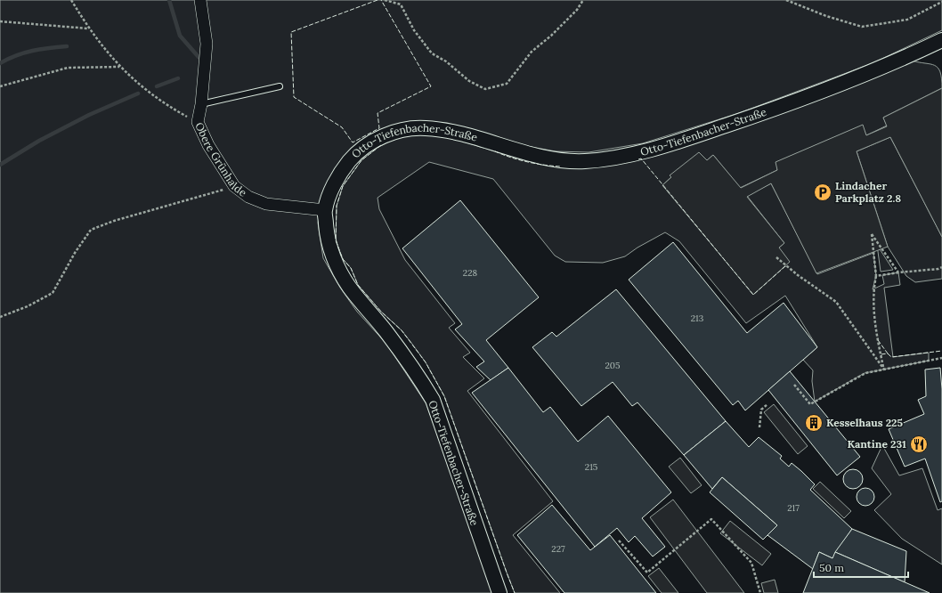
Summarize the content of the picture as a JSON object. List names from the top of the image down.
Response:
{
  "streets": {
    "street": ["Otto-Tiefenbacher-Straße", "Obere Grünhalde"]
  },
  "crossings": [
    ["Otto-Tiefenbacher-Straße", "Obere Grünhalde"]
  ],
  "places": {
    "parking": ["Lindacher Parkplatz 2.8"],
    "building": ["Kesselhaus 225"],
    "restaurant": ["Kantine 231"]
  },
  "house_numbers": [
    "228",
    "213",
    "205",
    "215",
    "217",
    "227"
  ],
  "scale_bar": "50 m"
}
